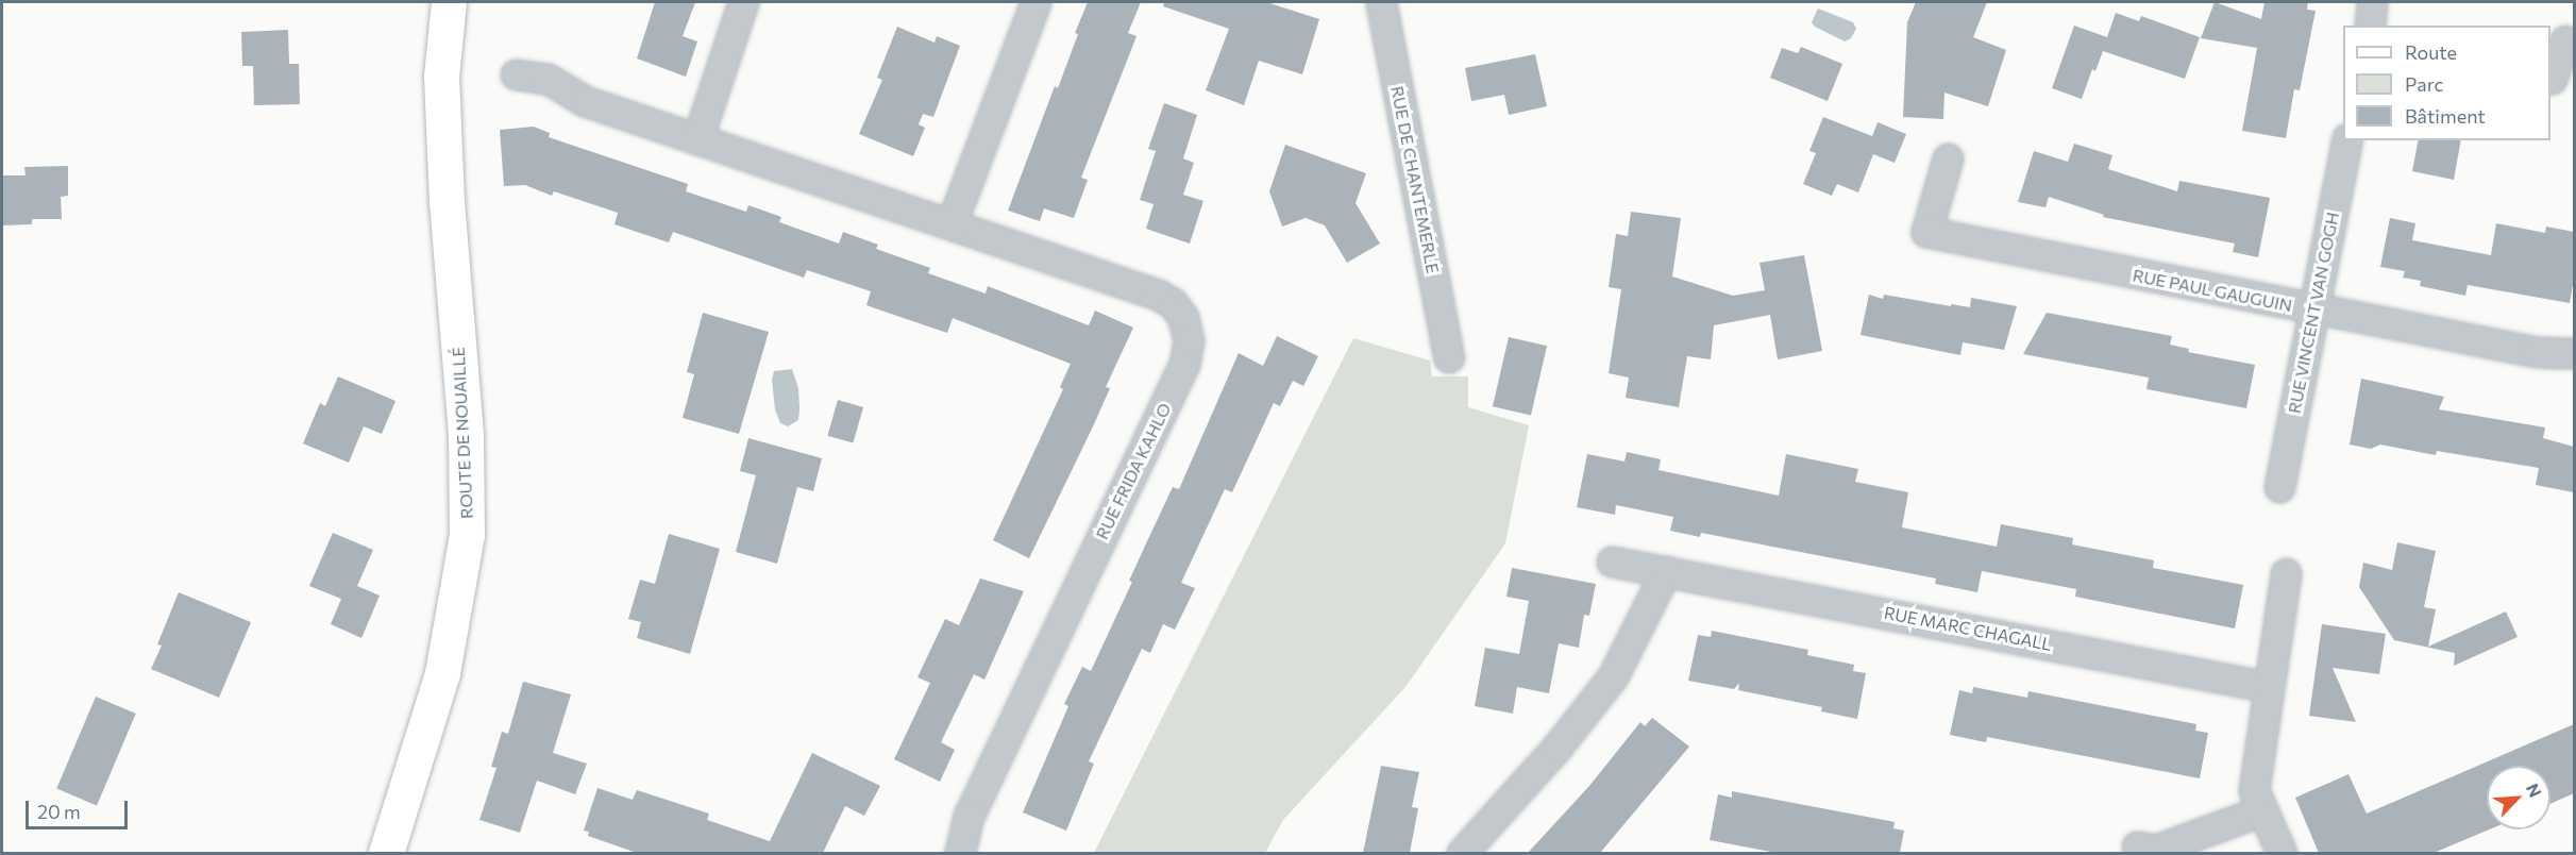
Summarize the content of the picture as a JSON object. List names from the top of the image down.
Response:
{
  "streets": {
    "street": [
      "RUE DE CHANTEMERLE",
      "RUE PAUL GAUGUIN",
      "RUE VINCENT VAN GOGH",
      "ROUTE DE NOUAILLÉ",
      "RUE FRIDA KAHLO",
      "RUE MARC CHAGALL"
    ]
  },
  "crossings": [
    ["RUE PAUL GAUGUIN", "RUE VINCENT VAN GOGH"]
  ],
  "legend": ["Route", "Parc", "Bâtiment"],
  "scale_bar": "20 m",
  "north": "top right"
}
